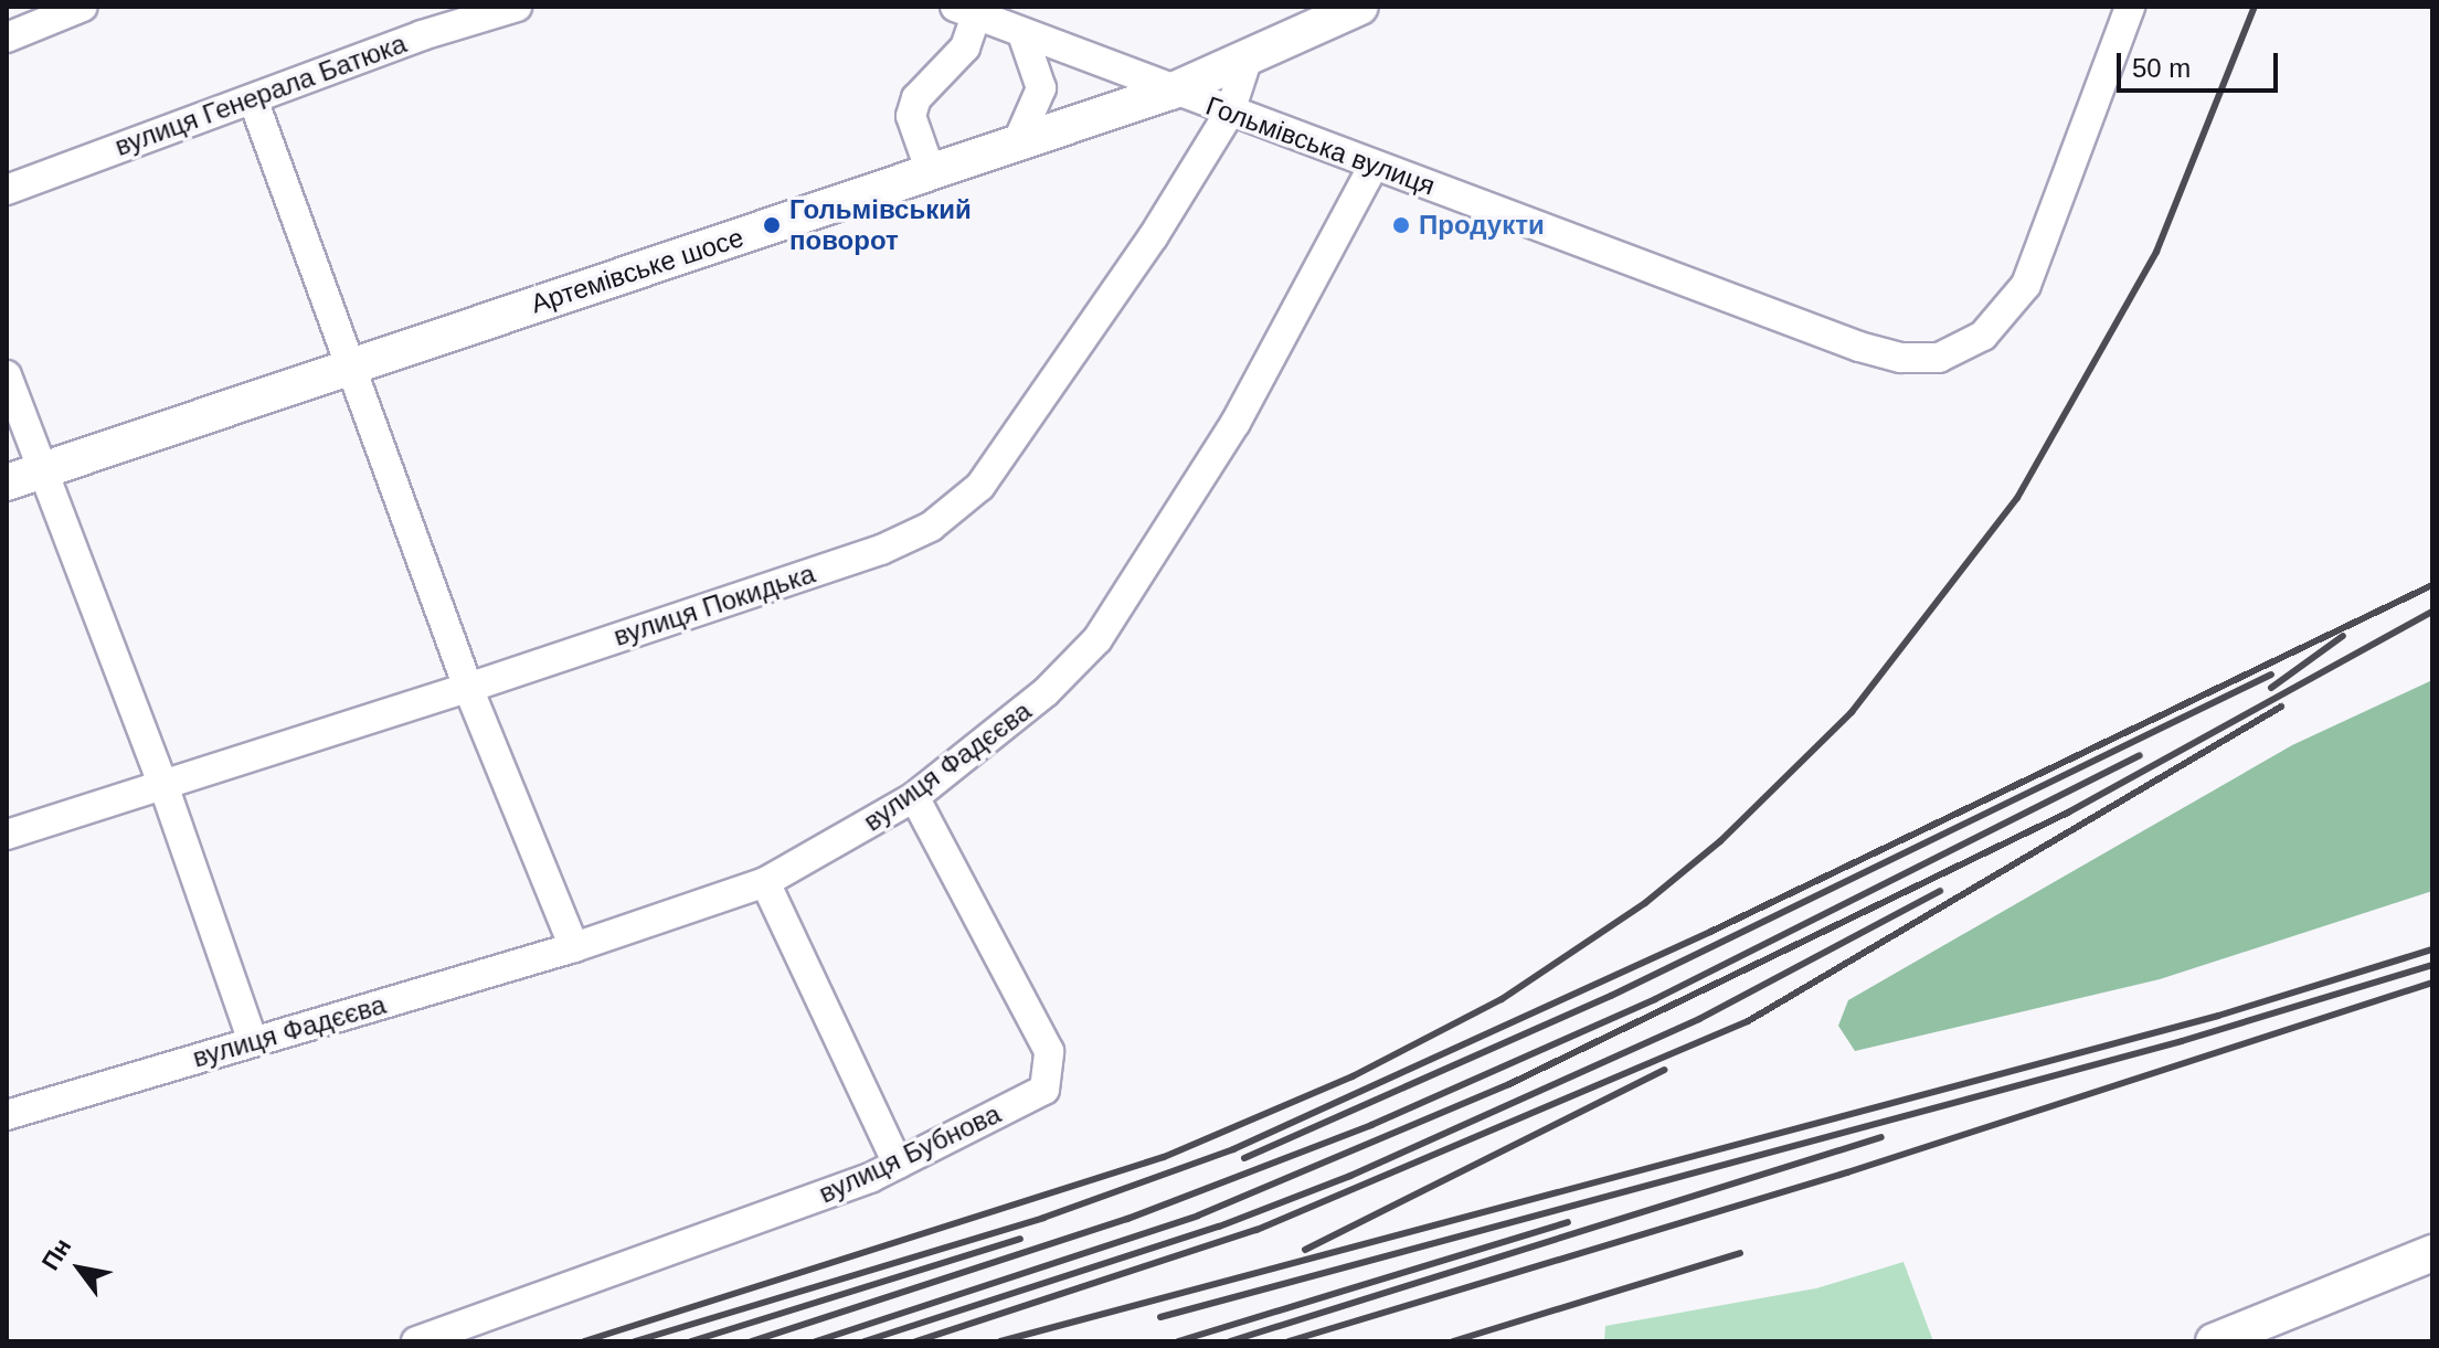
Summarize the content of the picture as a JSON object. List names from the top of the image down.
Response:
{
  "streets": {
    "main road": ["Артемівське шосе"],
    "street": [
      "вулиця Генерала Батюка",
      "Гольмівська вулиця",
      "вулиця Покидька",
      "вулиця Фадєєва",
      "вулиця Бубнова"
    ]
  },
  "crossings": [
    ["Гольмівська вулиця", "Артемівське шосе"],
    ["Гольмівська вулиця", "вулиця Покидька"],
    ["Гольмівська вулиця", "вулиця Фадєєва"],
    ["Артемівське шосе", "вулиця Покидька"],
    ["вулиця Фадєєва", "вулиця Бубнова"]
  ],
  "places": ["Гольмівський поворот", "Продукти"],
  "scale_bar": "50 m",
  "north": "top left"
}
